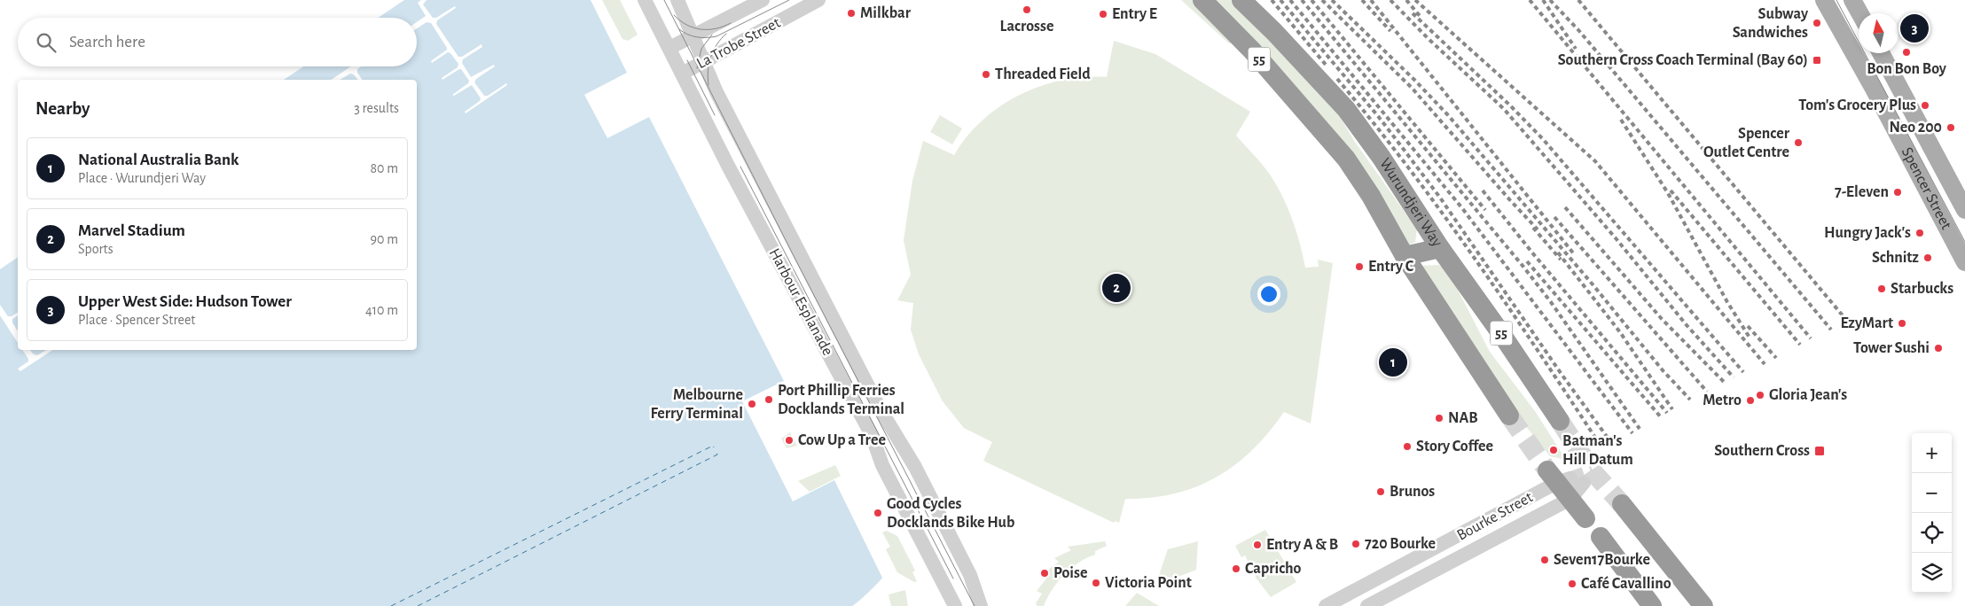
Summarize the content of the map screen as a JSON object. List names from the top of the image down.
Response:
{
  "streets": {
    "highway": ["55", "Wurundjeri Way"],
    "main road": ["Spencer Street"],
    "street": ["La Trobe Street", "Harbour Esplanade", "Bourke Street"]
  },
  "crossings": [
    ["La Trobe Street", "Harbour Esplanade"]
  ],
  "places": {
    "other": [
      "Lacrosse",
      "Milkbar",
      "Entry E",
      "Subway Sandwiches",
      "Bon Bon Boy",
      "Threaded Field",
      "Tom's Grocery Plus",
      "Neo 200",
      "Spencer Outlet Centre",
      "7-Eleven",
      "Hungry Jack's",
      "Schnitz",
      "Entry C",
      "Starbucks",
      "EzyMart",
      "Tower Sushi",
      "Gloria Jean's",
      "Port Phillip Ferries Docklands Terminal",
      "Metro",
      "Melbourne Ferry Terminal",
      "NAB",
      "Cow Up a Tree",
      "Story Coffee",
      "Batman's Hill Datum",
      "Brunos",
      "Good Cycles Docklands Bike Hub",
      "720 Bourke",
      "Entry A & B",
      "Seven17Bourke",
      "Capricho",
      "Poise",
      "Victoria Point",
      "Café Cavallino"
    ],
    "transit": ["Southern Cross Coach Terminal (Bay 60)", "Southern Cross"]
  },
  "north": "top",
  "page": {
    "pins": ["3", "2", "1"],
    "search": "Search here",
    "heading": ["Nearby", "3 results"],
    "list": [
      {
        "mark": "1",
        "name": "National Australia Bank",
        "note": "Place · Wurundjeri Way",
        "value": "80 m"
      },
      {
        "mark": "2",
        "name": "Marvel Stadium",
        "note": "Sports",
        "value": "90 m"
      },
      {
        "mark": "3",
        "name": "Upper West Side: Hudson Tower",
        "note": "Place · Spencer Street",
        "value": "410 m"
      }
    ],
    "map_buttons": ["+", "−"]
  }
}
